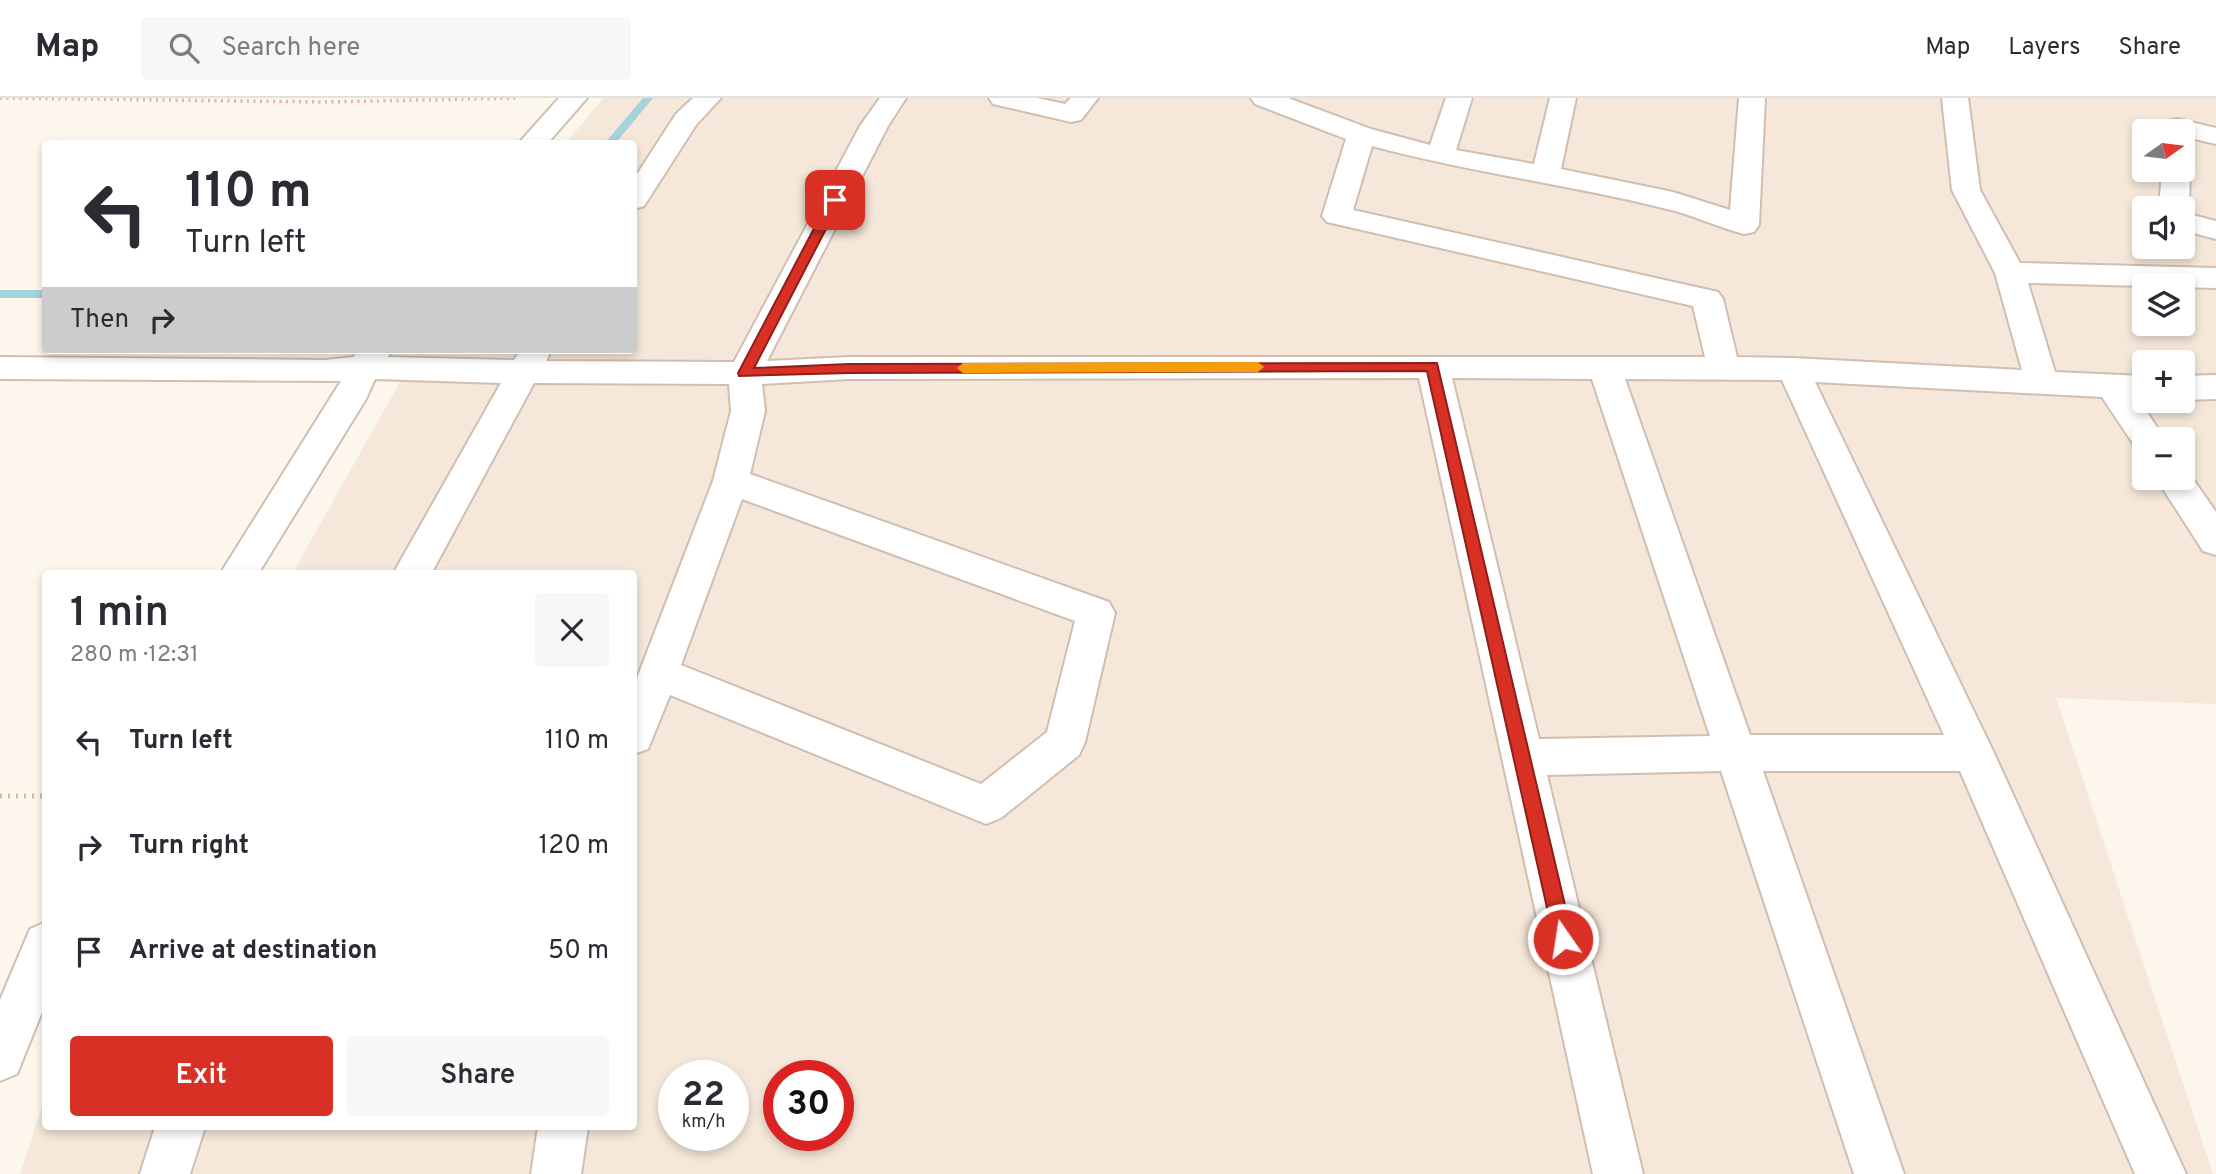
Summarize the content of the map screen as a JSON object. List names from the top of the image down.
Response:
{
  "north": "right",
  "page": {
    "header": "Map",
    "search": "Search here",
    "nav": ["Map", "Layers", "Share"],
    "map_buttons": ["+", "−"],
    "turn": ["110 m", "Turn left"],
    "then": "Then",
    "heading": ["1 min", "280 m · 12:31"],
    "list": [
      {
        "name": "Turn left",
        "value": "110 m"
      },
      {
        "name": "Turn right",
        "value": "120 m"
      },
      {
        "name": "Arrive at destination",
        "value": "50 m"
      }
    ],
    "buttons": ["Exit", "Share"],
    "speed": "22 km/h",
    "limit": "30"
  }
}
